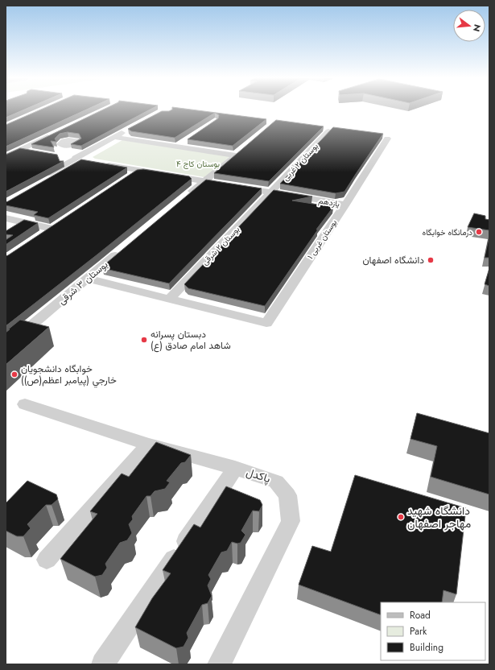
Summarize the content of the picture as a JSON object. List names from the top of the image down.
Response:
{
  "streets": {
    "street": [
      "بوستان ۲ غربی",
      "یازدهم",
      "بوستان غربی ۱",
      "بوستان ۲ شرقی",
      "بوستان ۳ شرقی",
      "پاکدل"
    ]
  },
  "crossings": [
    ["بوستان ۲ غربی", "یازدهم"],
    ["بوستان ۲ غربی", "بوستان ۲ شرقی"],
    ["یازدهم", "بوستان غربی ۱"],
    ["یازدهم", "بوستان ۲ شرقی"],
    ["بوستان غربی ۱", "بوستان ۲ شرقی"]
  ],
  "parks": ["بوستان کاج ۴"],
  "places": [
    "درمانگاه خوابگاه",
    "دانشگاه اصفهان",
    "دبستان پسرانه شاهد امام صادق (ع)",
    "خوابگاه دانشجويان خارجي (پيامبر اعظم(ص))",
    "دانشگاه شهید مهاجر اصفهان"
  ],
  "legend": ["Road", "Park", "Building"],
  "north": "right"
}
